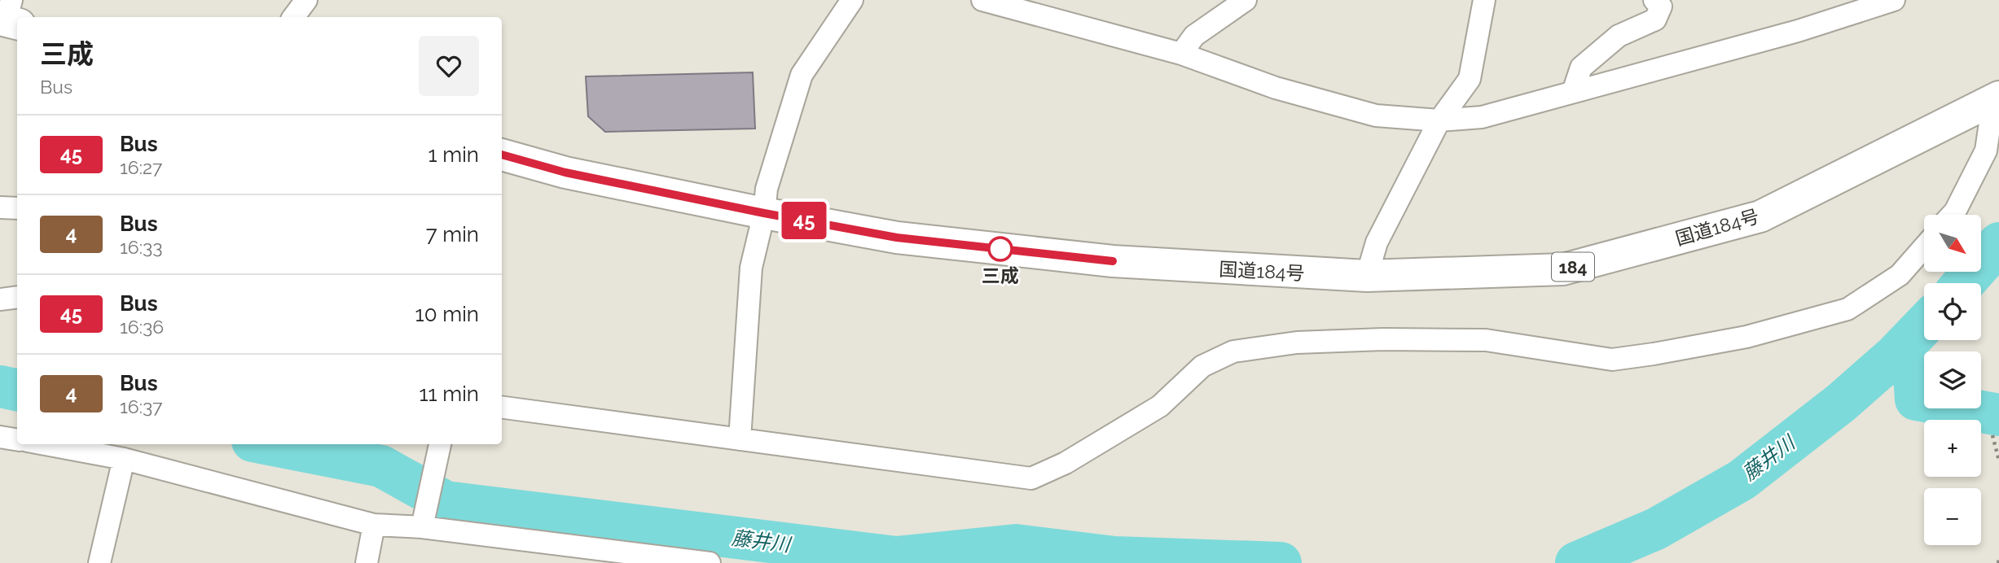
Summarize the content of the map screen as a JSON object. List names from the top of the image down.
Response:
{
  "streets": {
    "highway": ["国道184号", "184"]
  },
  "water": ["藤井川"],
  "places": ["三成"],
  "lines": ["bus line 45"],
  "north": "bottom right",
  "page": {
    "on_map": "45",
    "heading": ["三成", "Bus"],
    "list": [
      {
        "mark": "45",
        "name": "Bus",
        "note": "16:27",
        "value": "1 min"
      },
      {
        "mark": "4",
        "name": "Bus",
        "note": "16:33",
        "value": "7 min"
      },
      {
        "mark": "45",
        "name": "Bus",
        "note": "16:36",
        "value": "10 min"
      },
      {
        "mark": "4",
        "name": "Bus",
        "note": "16:37",
        "value": "11 min"
      }
    ],
    "map_buttons": ["+", "−"]
  }
}
